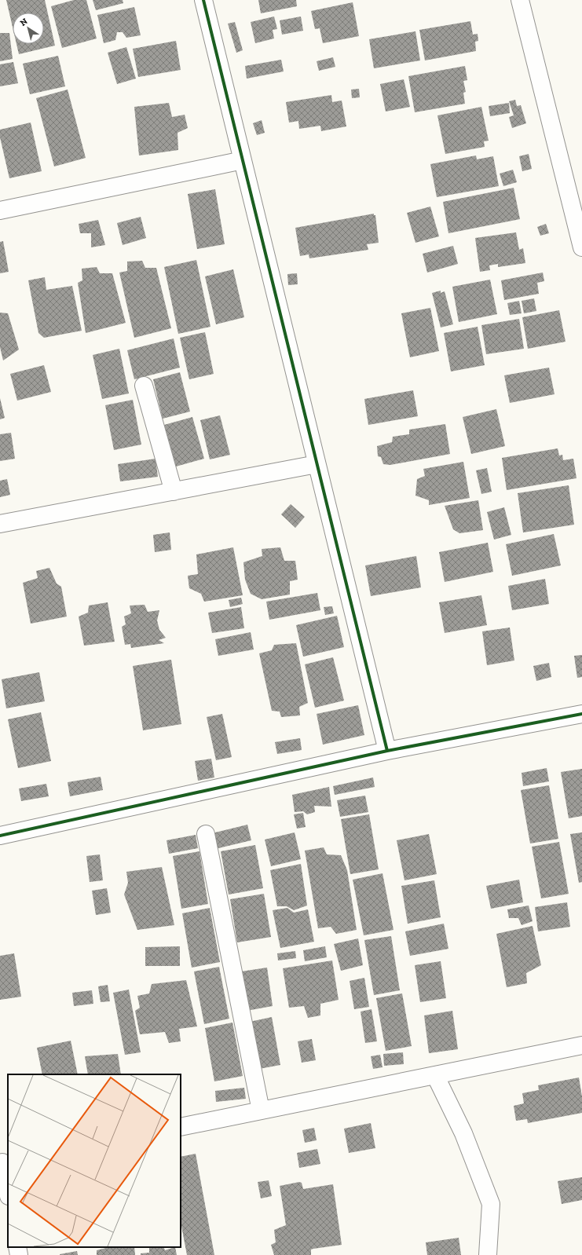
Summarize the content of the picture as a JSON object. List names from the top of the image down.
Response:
{
  "north": "top left"
}
